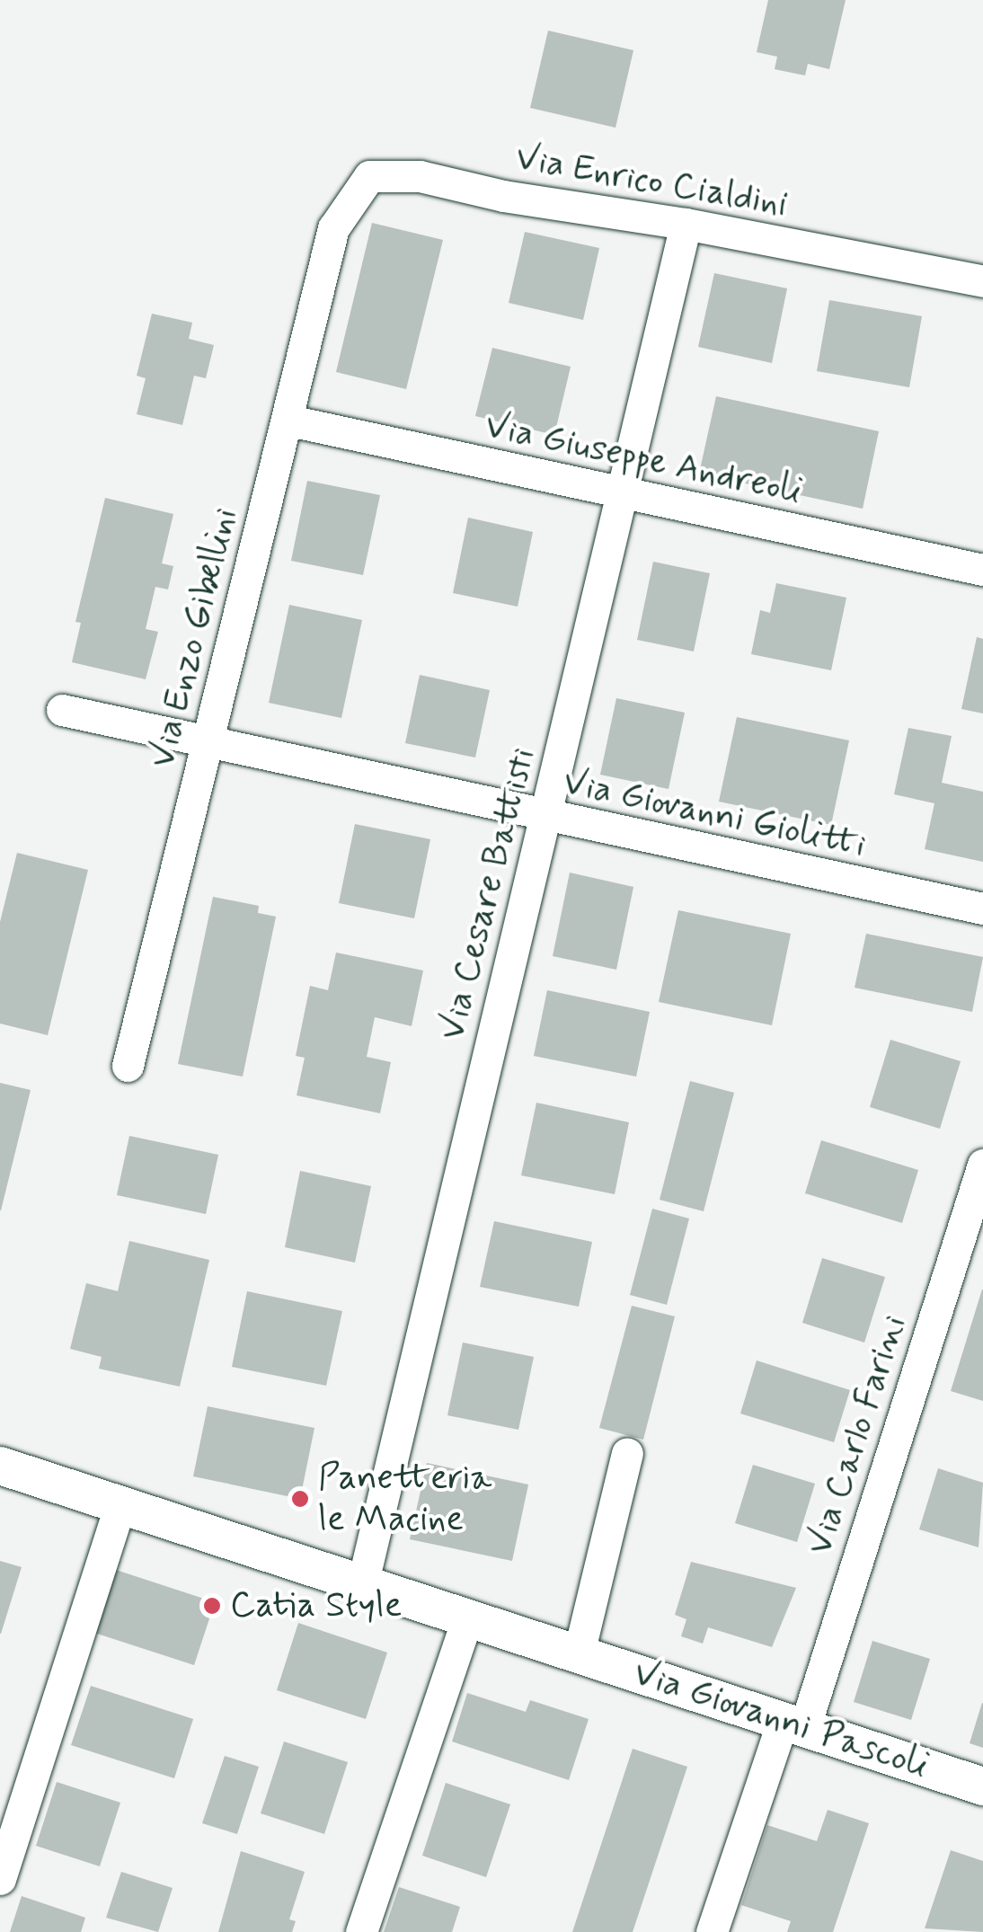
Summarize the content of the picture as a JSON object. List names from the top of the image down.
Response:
{
  "streets": {
    "street": [
      "Via Enrico Cialdini",
      "Via Giuseppe Andreoli",
      "Via Enzo Gibellini",
      "Via Giovanni Giolitti",
      "Via Cesare Battisti",
      "Via Carlo Farini",
      "Via Giovanni Pascoli"
    ]
  },
  "crossings": [
    ["Via Enrico Cialdini", "Via Enzo Gibellini"],
    ["Via Enrico Cialdini", "Via Cesare Battisti"],
    ["Via Giuseppe Andreoli", "Via Enzo Gibellini"],
    ["Via Giuseppe Andreoli", "Via Cesare Battisti"],
    ["Via Enzo Gibellini", "Via Giovanni Giolitti"],
    ["Via Giovanni Giolitti", "Via Cesare Battisti"],
    ["Via Cesare Battisti", "Via Giovanni Pascoli"],
    ["Via Carlo Farini", "Via Giovanni Pascoli"]
  ],
  "places": ["Panetteria le Macine", "Catia Style"]
}
